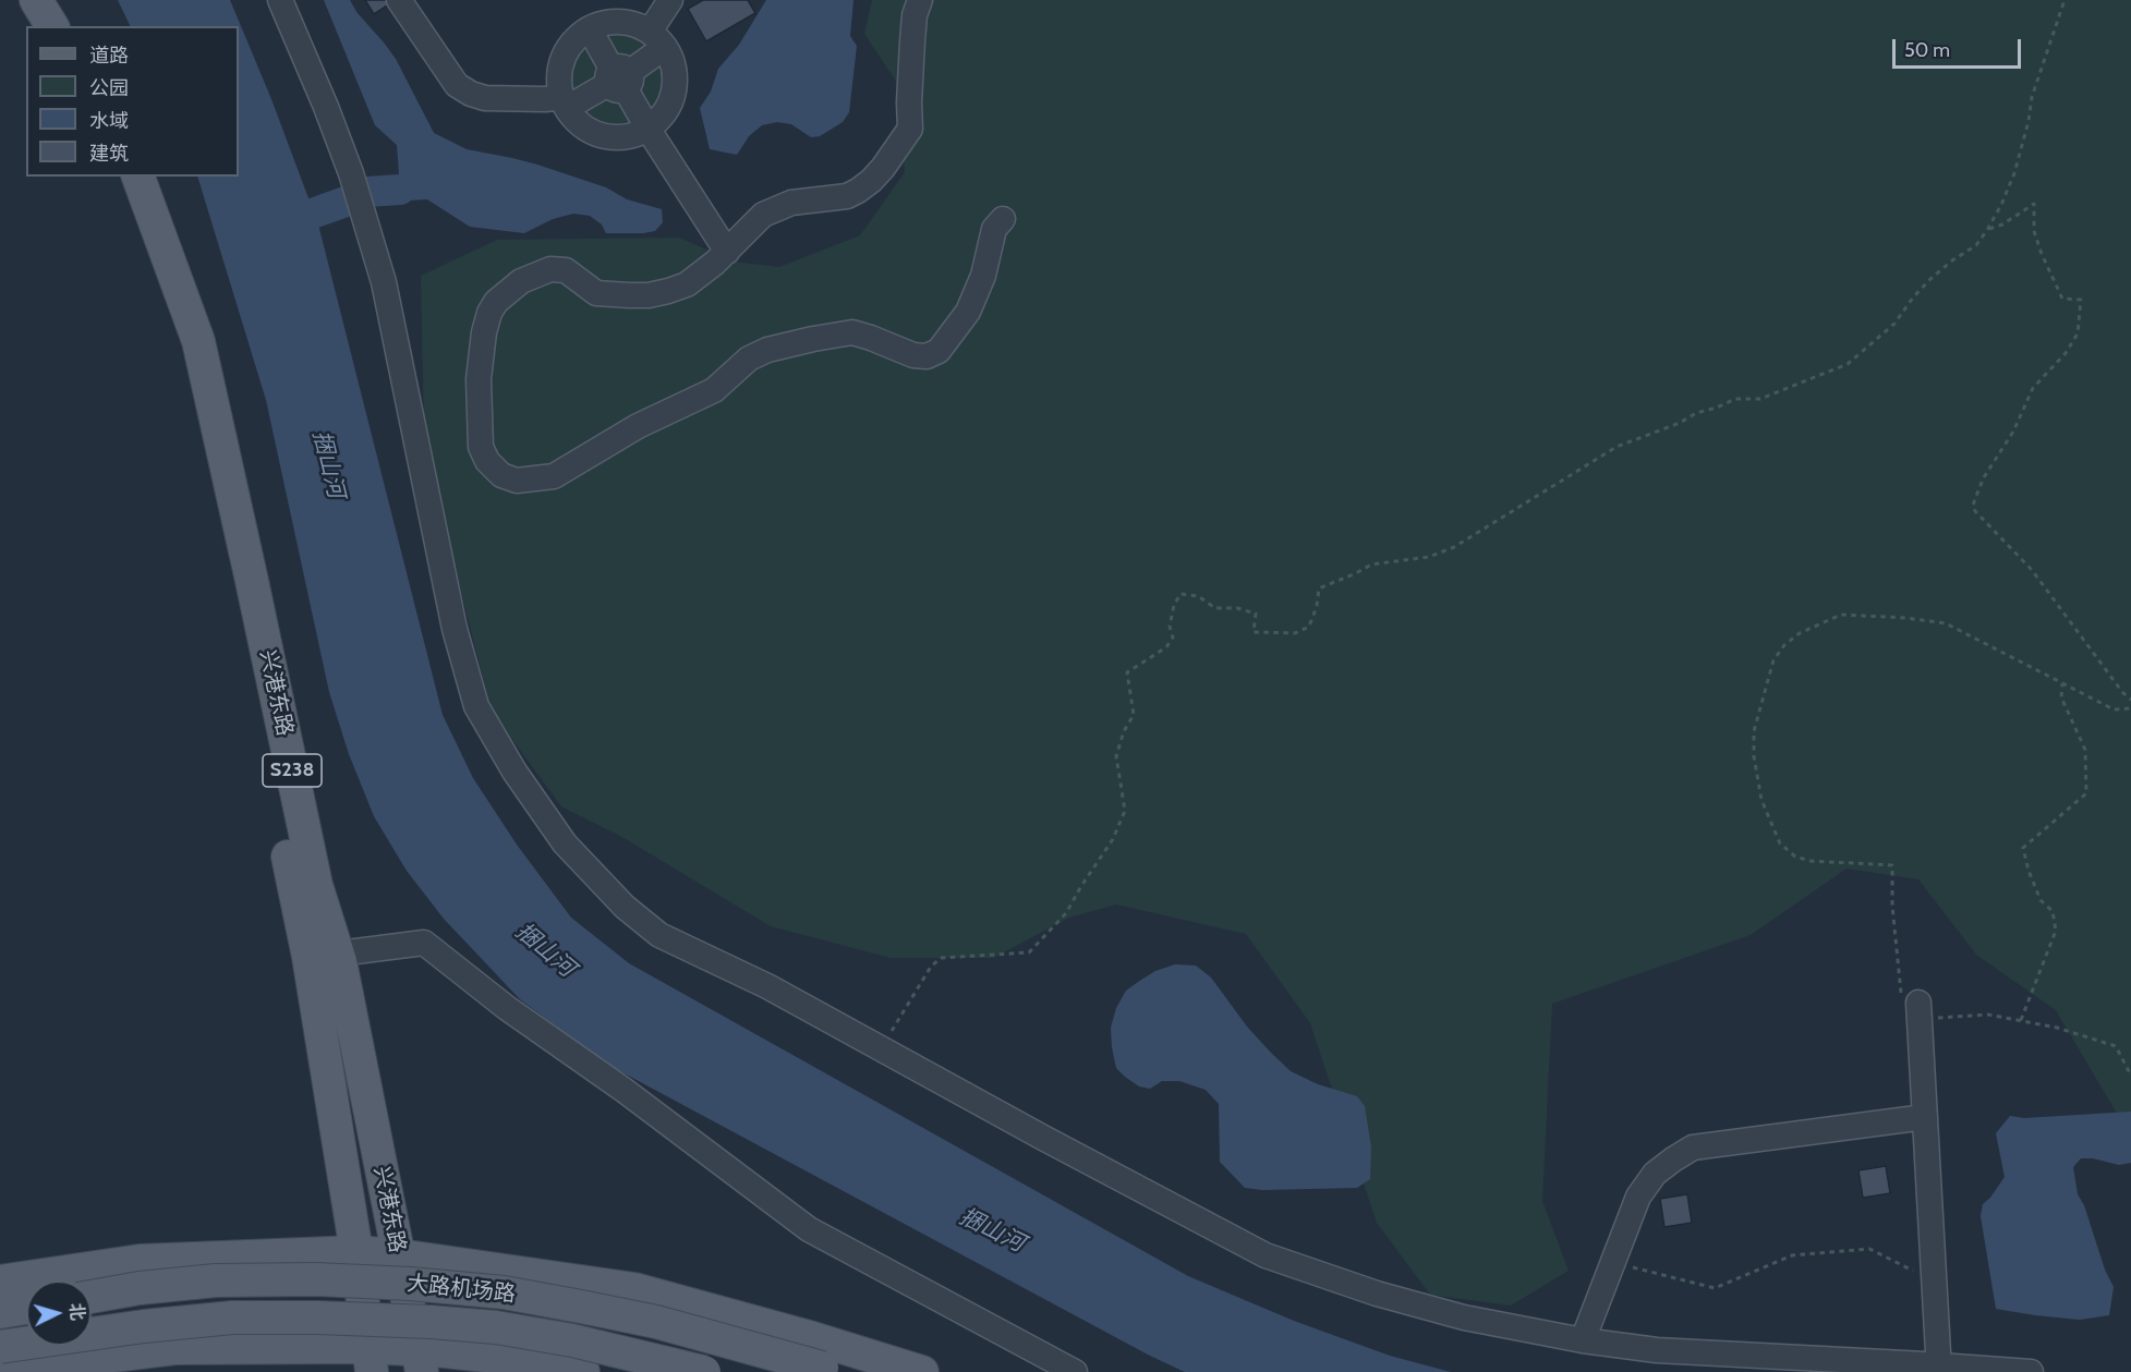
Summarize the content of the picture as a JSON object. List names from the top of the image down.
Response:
{
  "streets": {
    "main road": ["兴港东路", "S238", "大路机场路"]
  },
  "water": ["捆山河"],
  "legend": [
    "道路",
    "公园",
    "水域",
    "建筑"
  ],
  "scale_bar": "50 m",
  "north": "right"
}
